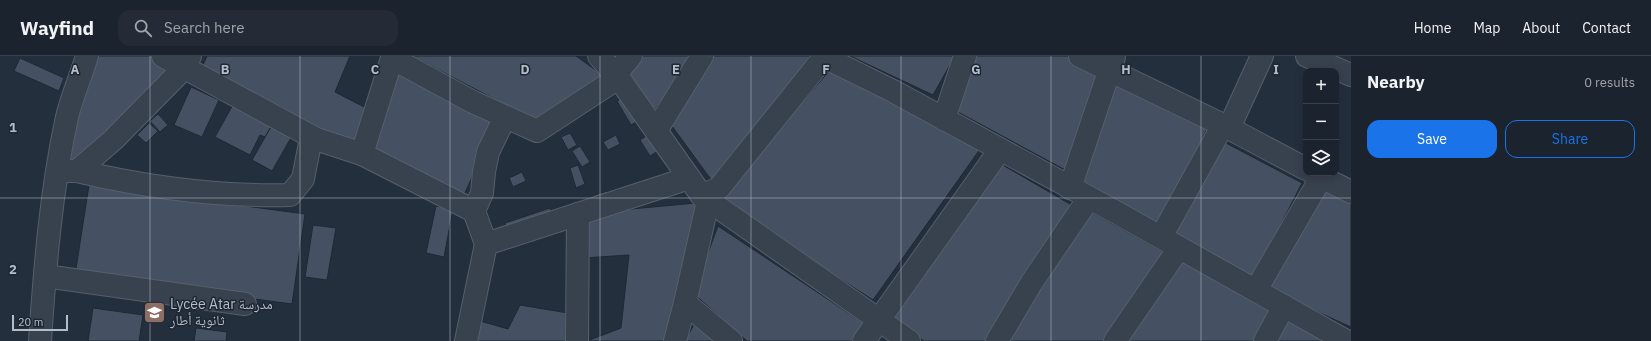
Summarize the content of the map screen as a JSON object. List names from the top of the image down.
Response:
{
  "places": {
    "school or university": ["Lycée Atar مدرسة ثانوية أطار"]
  },
  "scale_bar": "20 m",
  "page": {
    "header": "Wayfind",
    "search": "Search here",
    "nav": [
      "Home",
      "Map",
      "About",
      "Contact"
    ],
    "heading": ["Nearby", "0 results"],
    "map_buttons": ["+", "−"],
    "buttons": ["Save", "Share"],
    "scale": "20 m"
  },
  "grid": {
    "columns": [
      "A",
      "B",
      "C",
      "D",
      "E",
      "F",
      "G",
      "H",
      "I"
    ],
    "rows": ["1", "2"]
  }
}
